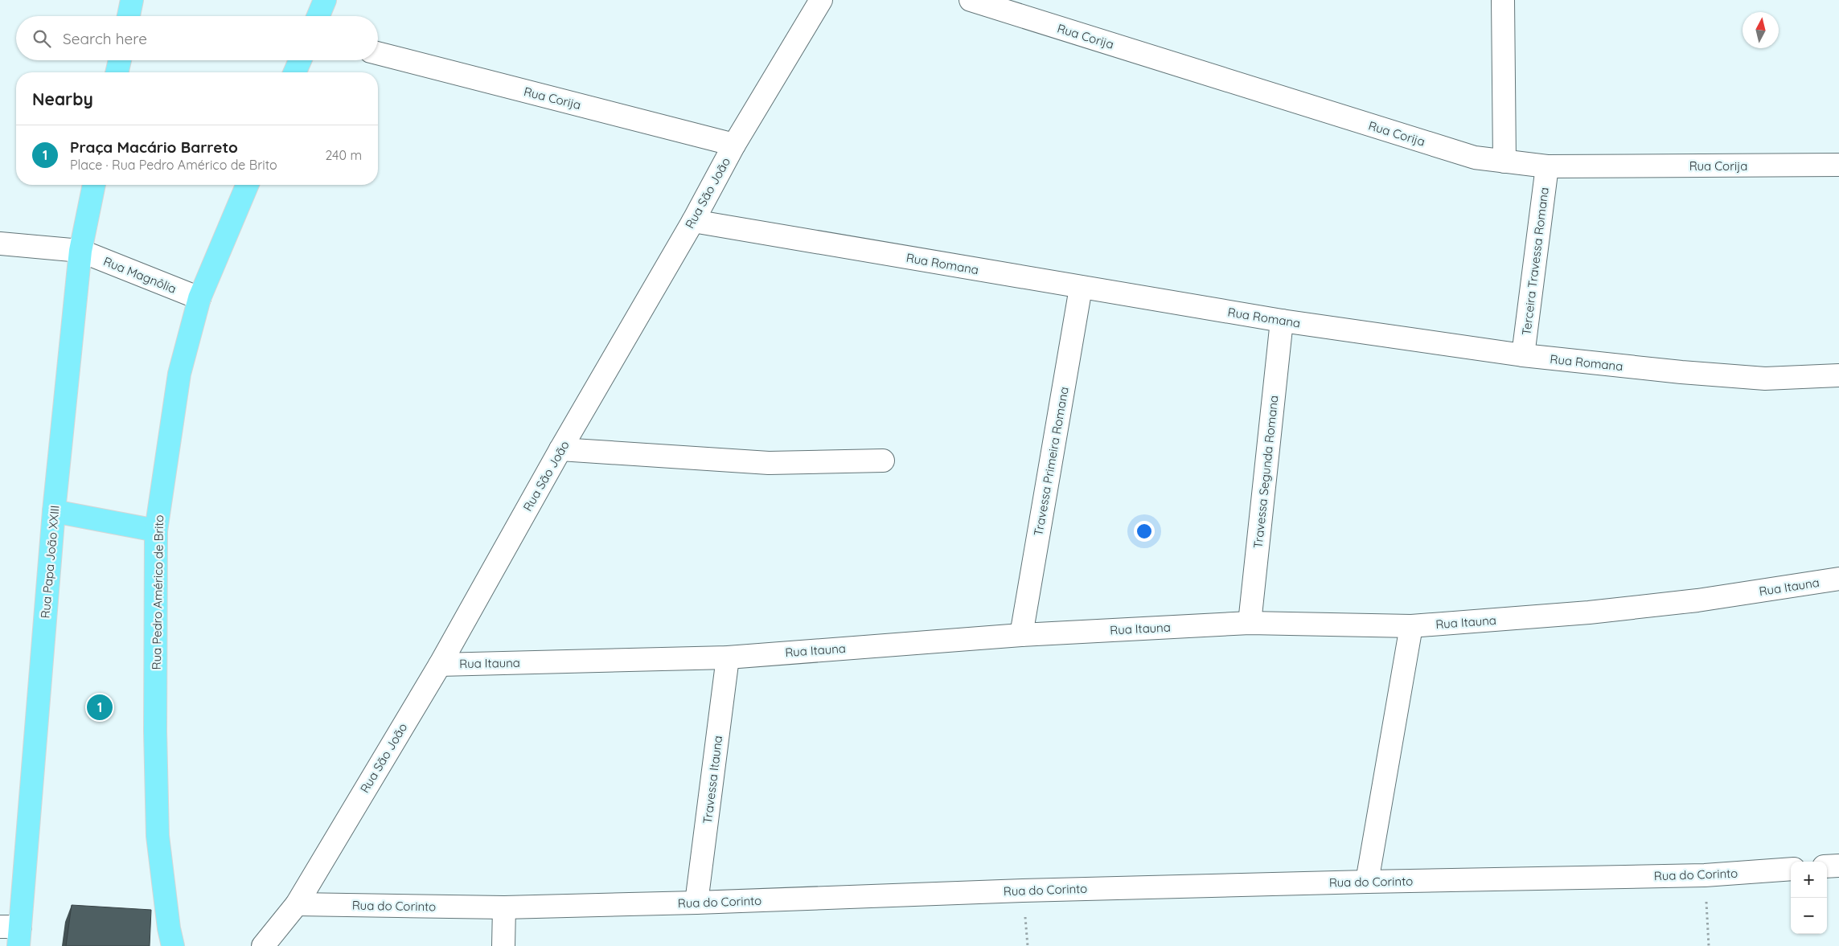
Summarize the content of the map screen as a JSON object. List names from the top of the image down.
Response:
{
  "streets": {
    "main road": ["Rua Papa João XXIII", "Rua Pedro Américo de Brito"],
    "street": [
      "Rua Corija",
      "Rua São João",
      "Terceira Travessa Romana",
      "Rua Romana",
      "Rua Magnôlia",
      "Travessa Primeira Romana",
      "Travessa Segunda Romana",
      "Rua Itauna",
      "Travessa Itauna",
      "Rua do Corinto"
    ]
  },
  "crossings": [
    ["Rua Corija", "Rua São João"],
    ["Rua Corija", "Terceira Travessa Romana"],
    ["Rua São João", "Rua Romana"],
    ["Rua São João", "Rua Itauna"],
    ["Rua São João", "Rua do Corinto"],
    ["Terceira Travessa Romana", "Rua Romana"],
    ["Rua Romana", "Travessa Primeira Romana"],
    ["Rua Romana", "Travessa Segunda Romana"],
    ["Rua Magnôlia", "Rua Papa João XXIII"],
    ["Rua Magnôlia", "Rua Pedro Américo de Brito"],
    ["Travessa Primeira Romana", "Rua Itauna"],
    ["Travessa Segunda Romana", "Rua Itauna"],
    ["Rua Itauna", "Travessa Itauna"],
    ["Travessa Itauna", "Rua do Corinto"]
  ],
  "north": "top",
  "page": {
    "search": "Search here",
    "heading": "Nearby",
    "list": [
      {
        "mark": "1",
        "name": "Praça Macário Barreto",
        "note": "Place · Rua Pedro Américo de Brito",
        "value": "240 m"
      }
    ],
    "pins": "1",
    "map_buttons": ["+", "−"]
  }
}
